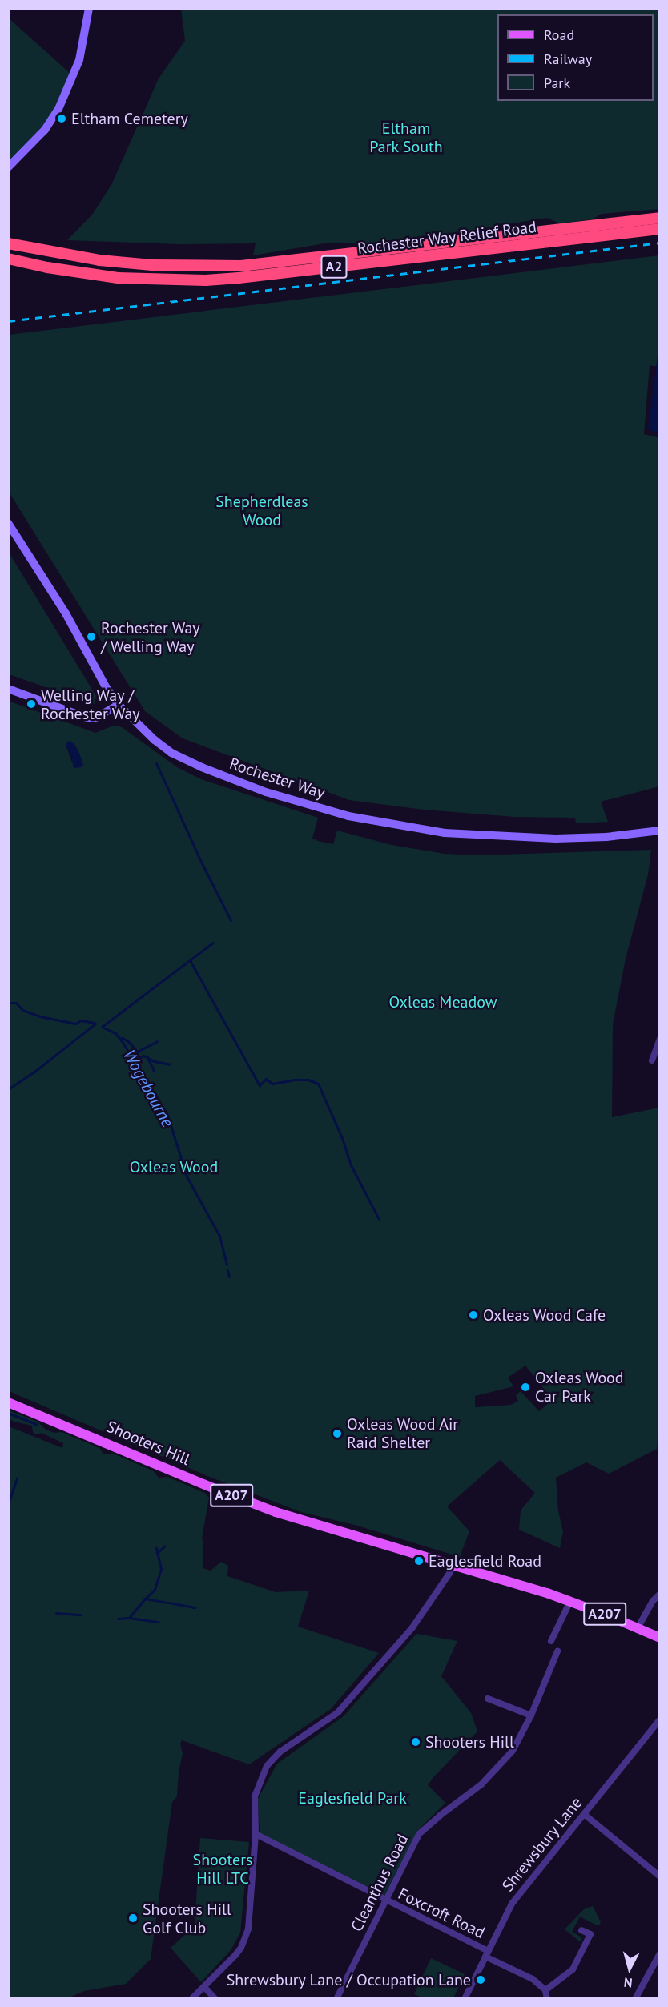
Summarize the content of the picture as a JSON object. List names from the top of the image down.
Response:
{
  "streets": {
    "highway": ["Rochester Way Relief Road", "A2"],
    "main road": ["Shooters Hill", "A207"],
    "street": [
      "Rochester Way",
      "Shrewsbury Lane",
      "Cleanthus Road",
      "Foxcroft Road"
    ]
  },
  "crossings": [
    ["Shrewsbury Lane", "Foxcroft Road"],
    ["Cleanthus Road", "Foxcroft Road"]
  ],
  "water": ["Wogebourne"],
  "parks": [
    "Eltham Park South",
    "Shepherdleas Wood",
    "Oxleas Meadow",
    "Oxleas Wood",
    "Eaglesfield Park",
    "Shooters Hill LTC"
  ],
  "places": [
    "Eltham Cemetery",
    "Rochester Way / Welling Way",
    "Welling Way / Rochester Way",
    "Oxleas Wood Cafe",
    "Oxleas Wood Car Park",
    "Oxleas Wood Air Raid Shelter",
    "Eaglesfield Road",
    "Shooters Hill",
    "Shooters Hill Golf Club",
    "Shrewsbury Lane / Occupation Lane"
  ],
  "legend": ["Road", "Railway", "Park"],
  "north": "bottom"
}
